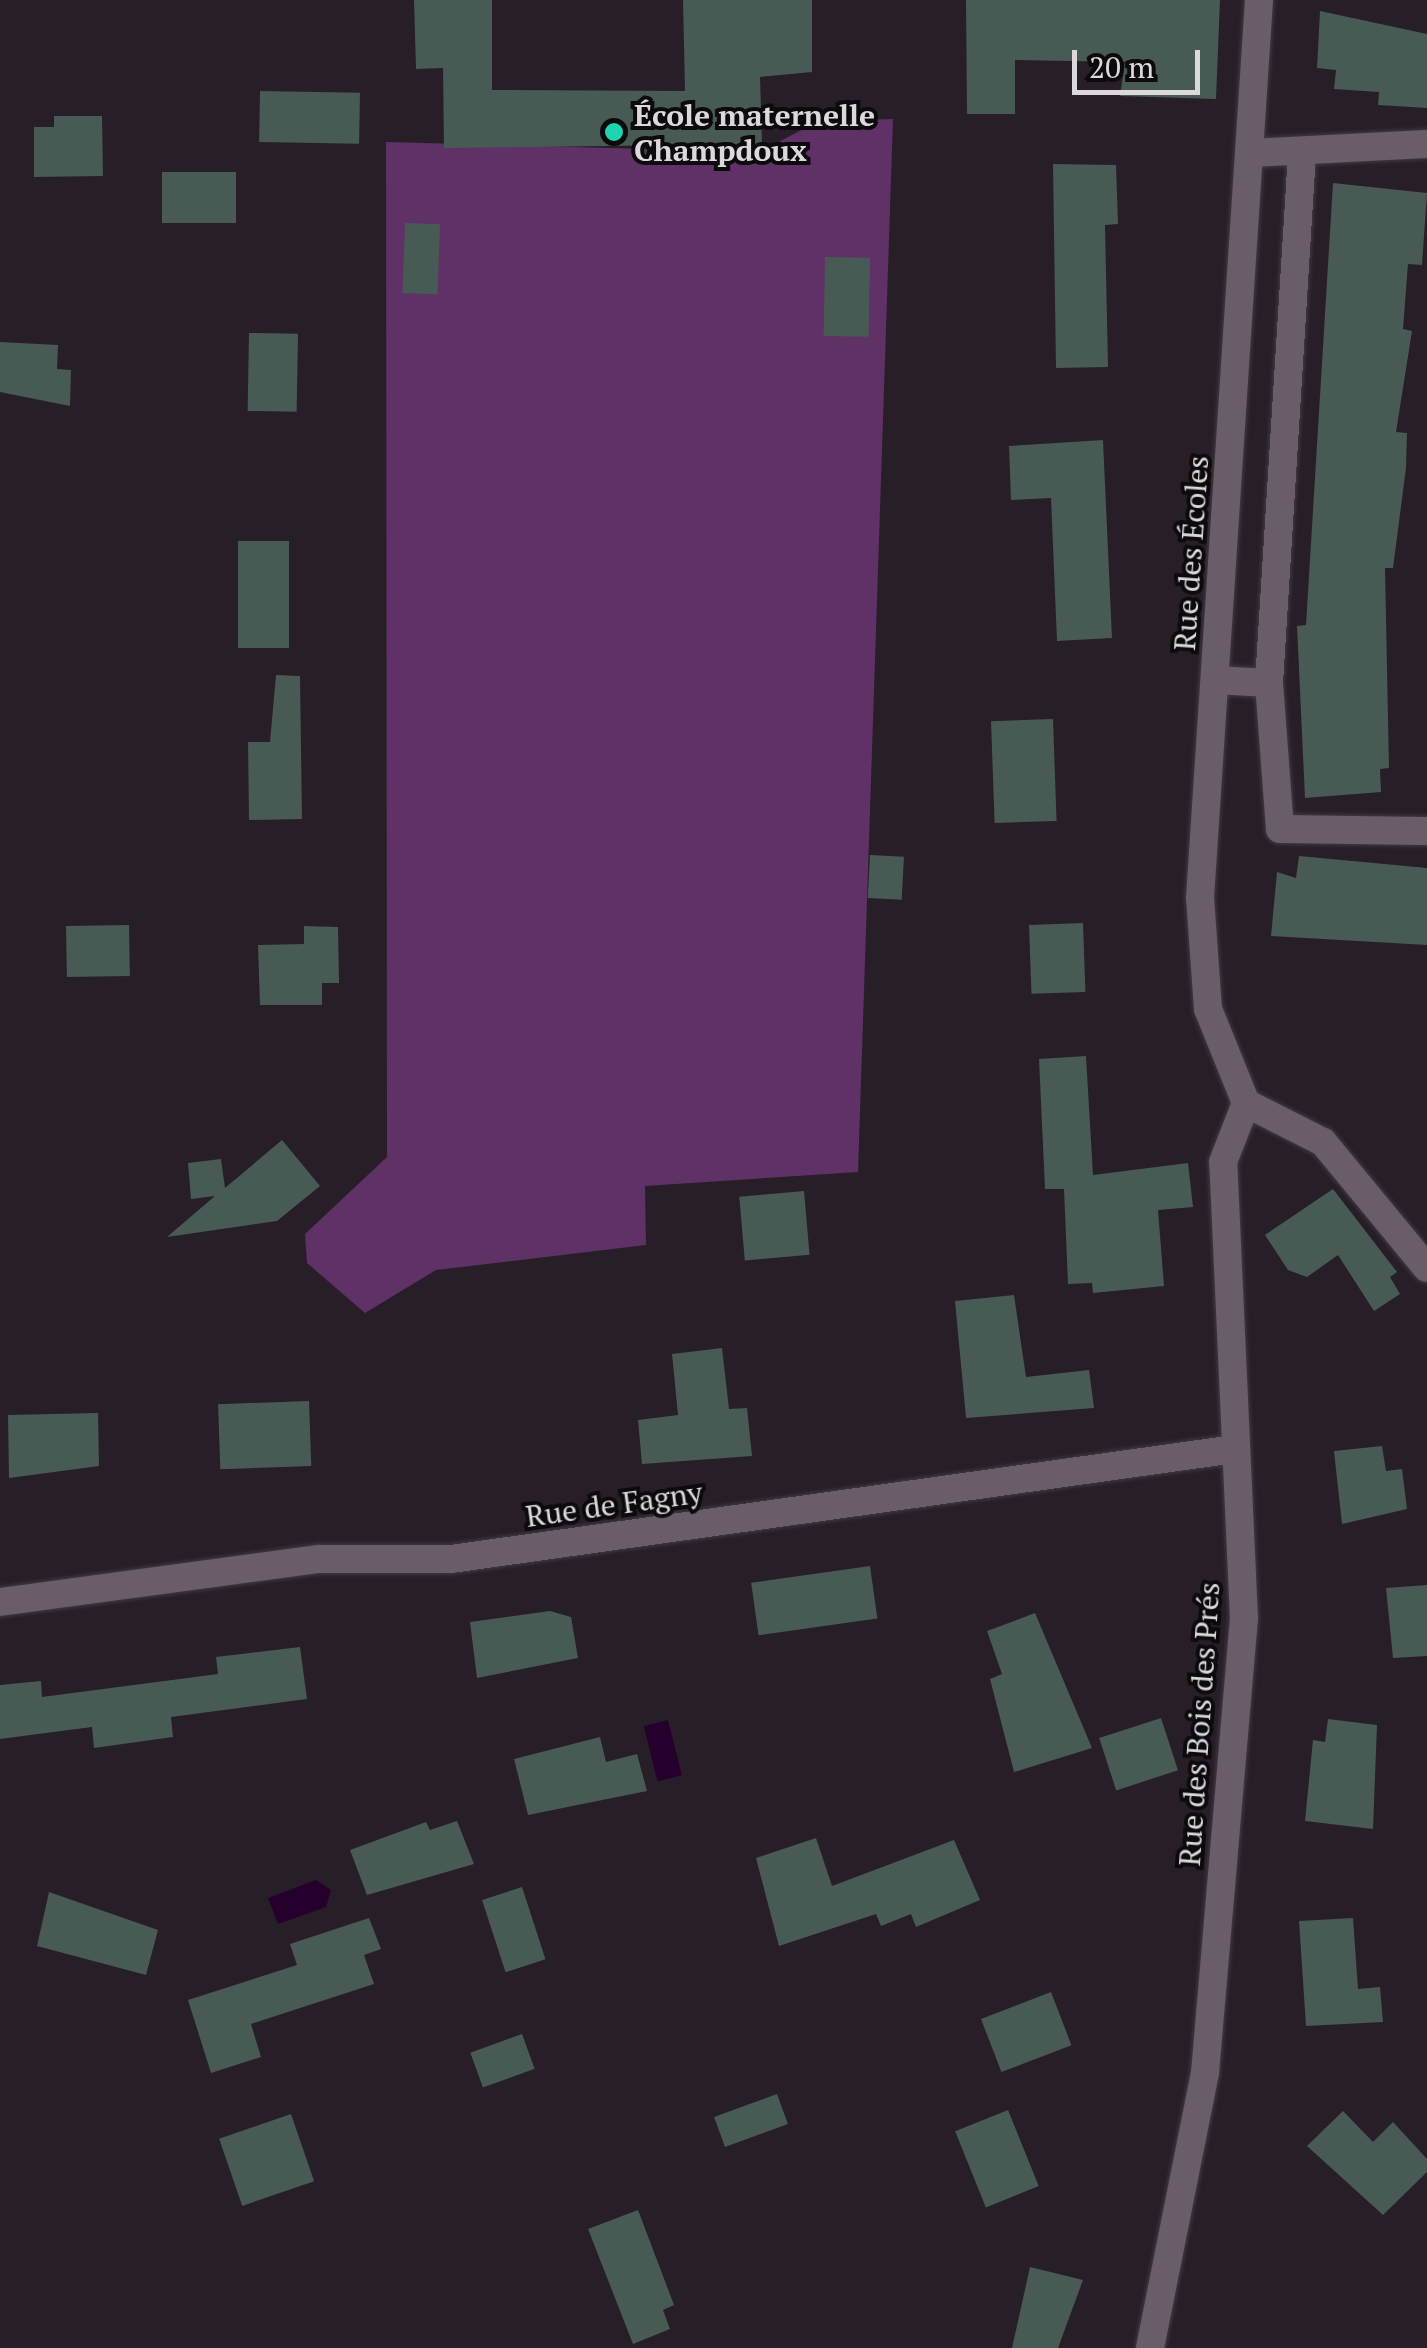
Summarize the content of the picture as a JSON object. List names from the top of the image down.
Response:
{
  "streets": {
    "street": ["Rue des Écoles", "Rue de Fagny", "Rue des Bois des Prés"]
  },
  "crossings": [
    ["Rue des Écoles", "Rue des Bois des Prés"],
    ["Rue de Fagny", "Rue des Bois des Prés"]
  ],
  "places": ["École maternelle Champdoux"],
  "scale_bar": "20 m"
}
